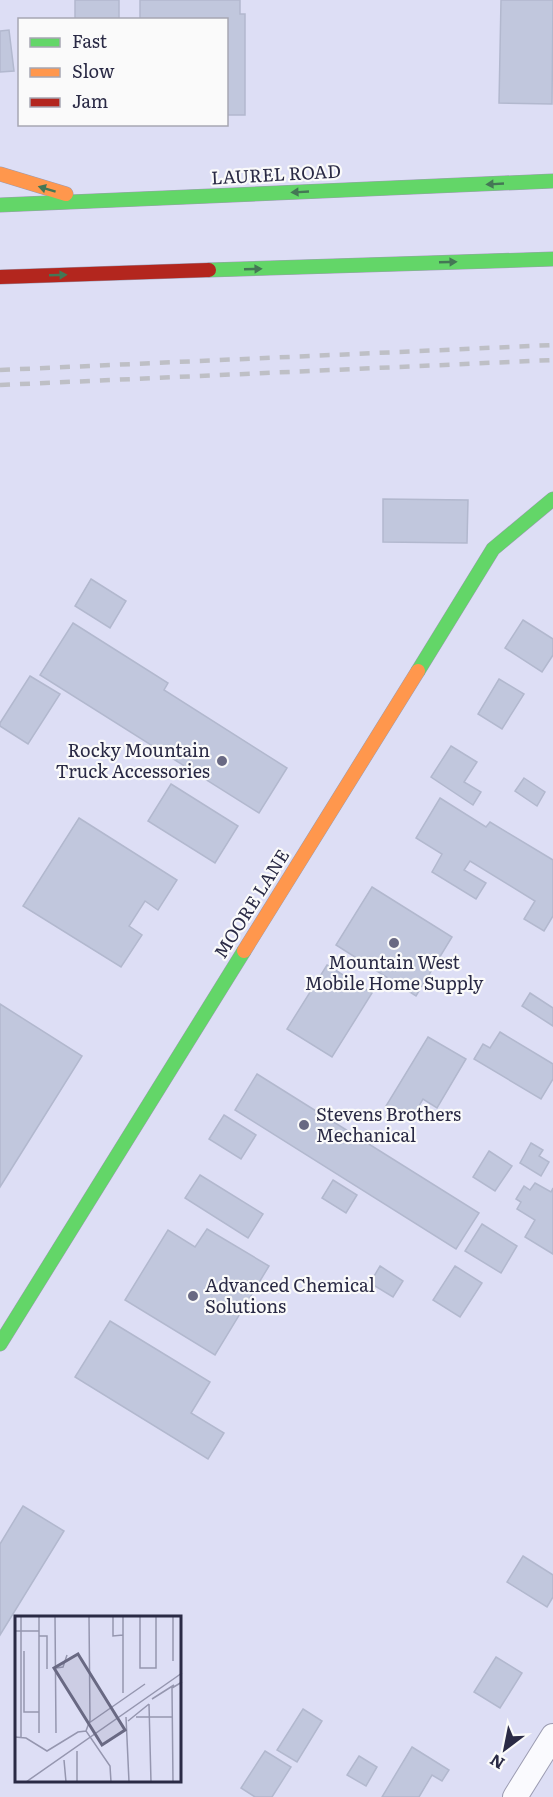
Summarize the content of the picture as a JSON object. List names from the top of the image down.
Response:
{
  "streets": {
    "main road": ["LAUREL ROAD", "MOORE LANE"]
  },
  "places": [
    "Rocky Mountain Truck Accessories",
    "Mountain West Mobile Home Supply",
    "Stevens Brothers Mechanical",
    "Advanced Chemical Solutions"
  ],
  "legend": ["Fast", "Slow", "Jam"],
  "north": "bottom left"
}
